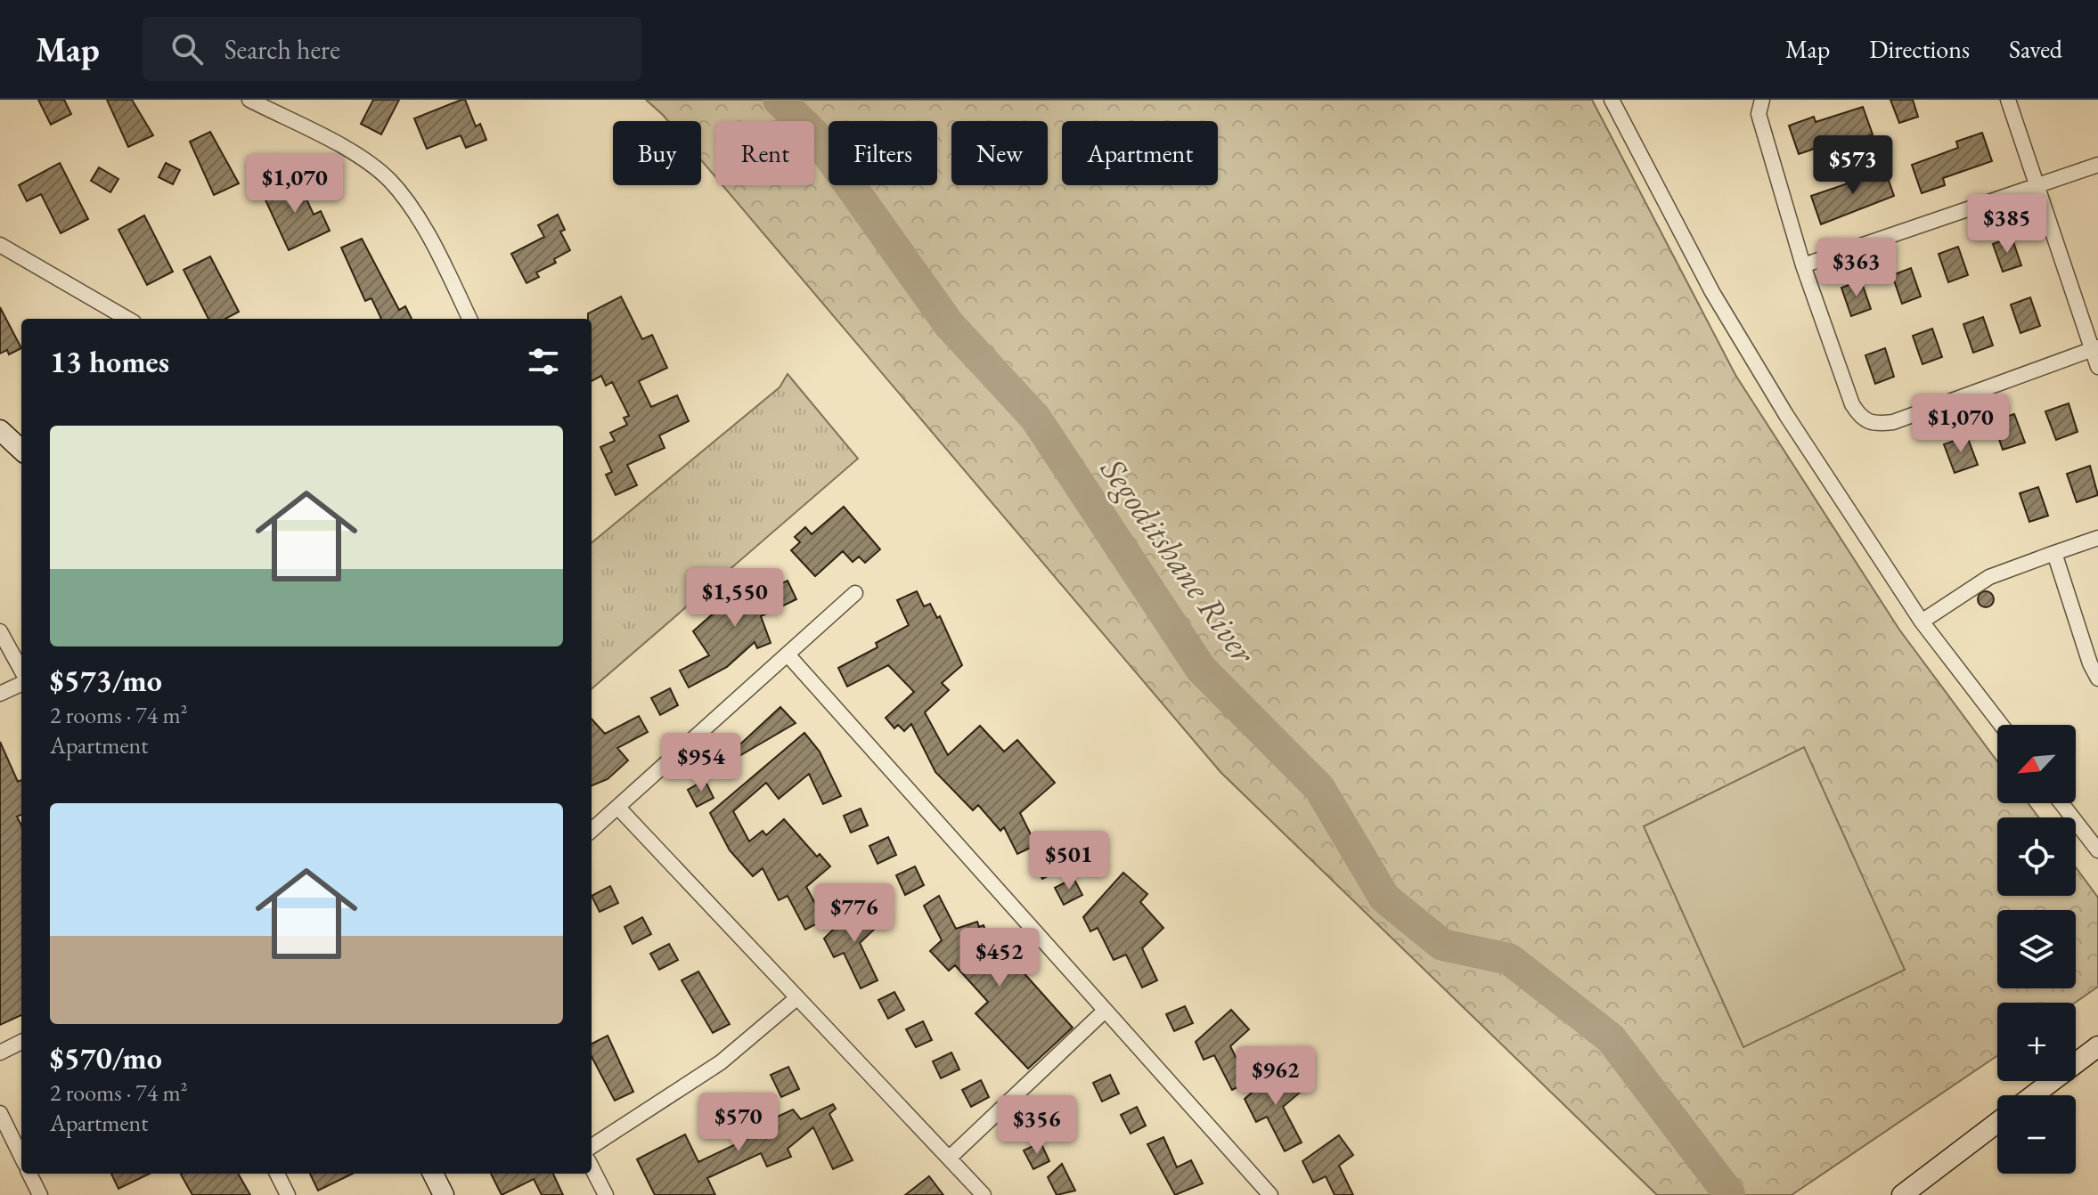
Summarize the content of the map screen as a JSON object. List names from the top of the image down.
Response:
{
  "water": ["Segoditshane River"],
  "north": "bottom left",
  "page": {
    "header": "Map",
    "search": "Search here",
    "nav": ["Map", "Directions", "Saved"],
    "chip": [
      "Buy",
      "Rent",
      "Filters",
      "New",
      "Apartment"
    ],
    "price": [
      "$573",
      "$1,070",
      "$385",
      "$363",
      "$1,070",
      "$1,550",
      "$954",
      "$501",
      "$776",
      "$452",
      "$962",
      "$570",
      "$356"
    ],
    "heading": "13 homes",
    "list": [
      {
        "name": "$573/mo",
        "note": "2 rooms · 74 m² · Apartment"
      },
      {
        "name": "$570/mo",
        "note": "2 rooms · 74 m² · Apartment"
      }
    ],
    "map_buttons": ["+", "−"]
  }
}
